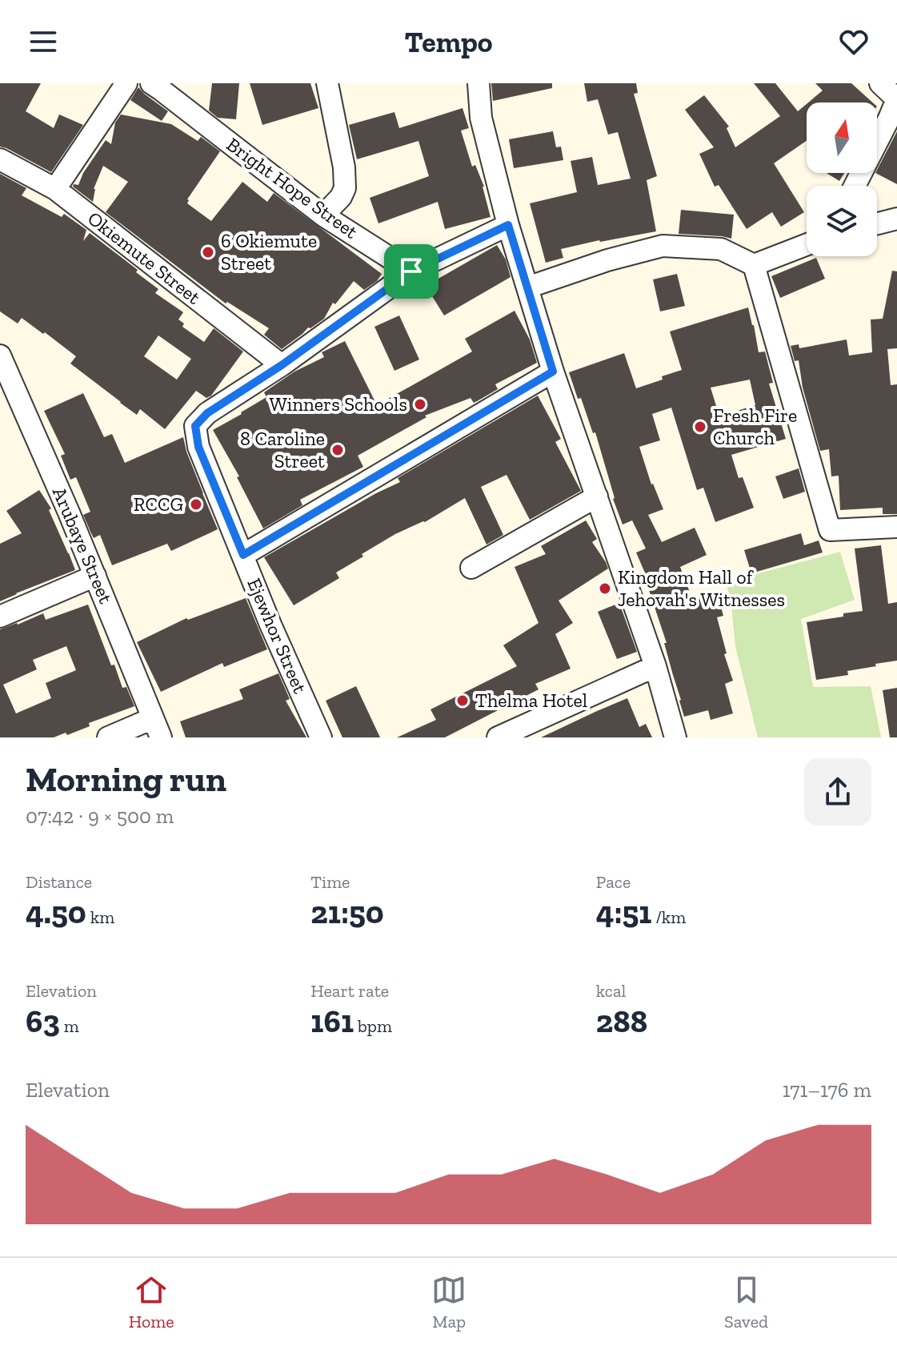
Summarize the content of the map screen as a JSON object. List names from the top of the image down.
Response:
{
  "streets": {
    "street": [
      "Bright Hope Street",
      "Okiemute Street",
      "Arubaye Street",
      "Ejewhor Street"
    ]
  },
  "crossings": [
    ["Okiemute Street", "Ejewhor Street"]
  ],
  "places": [
    "6 Okiemute Street",
    "Winners Schools",
    "Fresh Fire Church",
    "8 Caroline Street",
    "RCCG",
    "Kingdom Hall of Jehovah's Witnesses",
    "Thelma Hotel"
  ],
  "north": "top",
  "page": {
    "header": "Tempo",
    "heading": ["Morning run", "07:42 · 9 × 500 m"],
    "stats": [
      ["Distance", "4.50 km"],
      ["Time", "21:50"],
      ["Pace", "4:51 /km"],
      ["Elevation", "63 m"],
      ["Heart rate", "161 bpm"],
      ["kcal", "288"]
    ],
    "chart": ["Elevation", "171–176 m"],
    "tabs": ["Home", "Map", "Saved"]
  }
}
